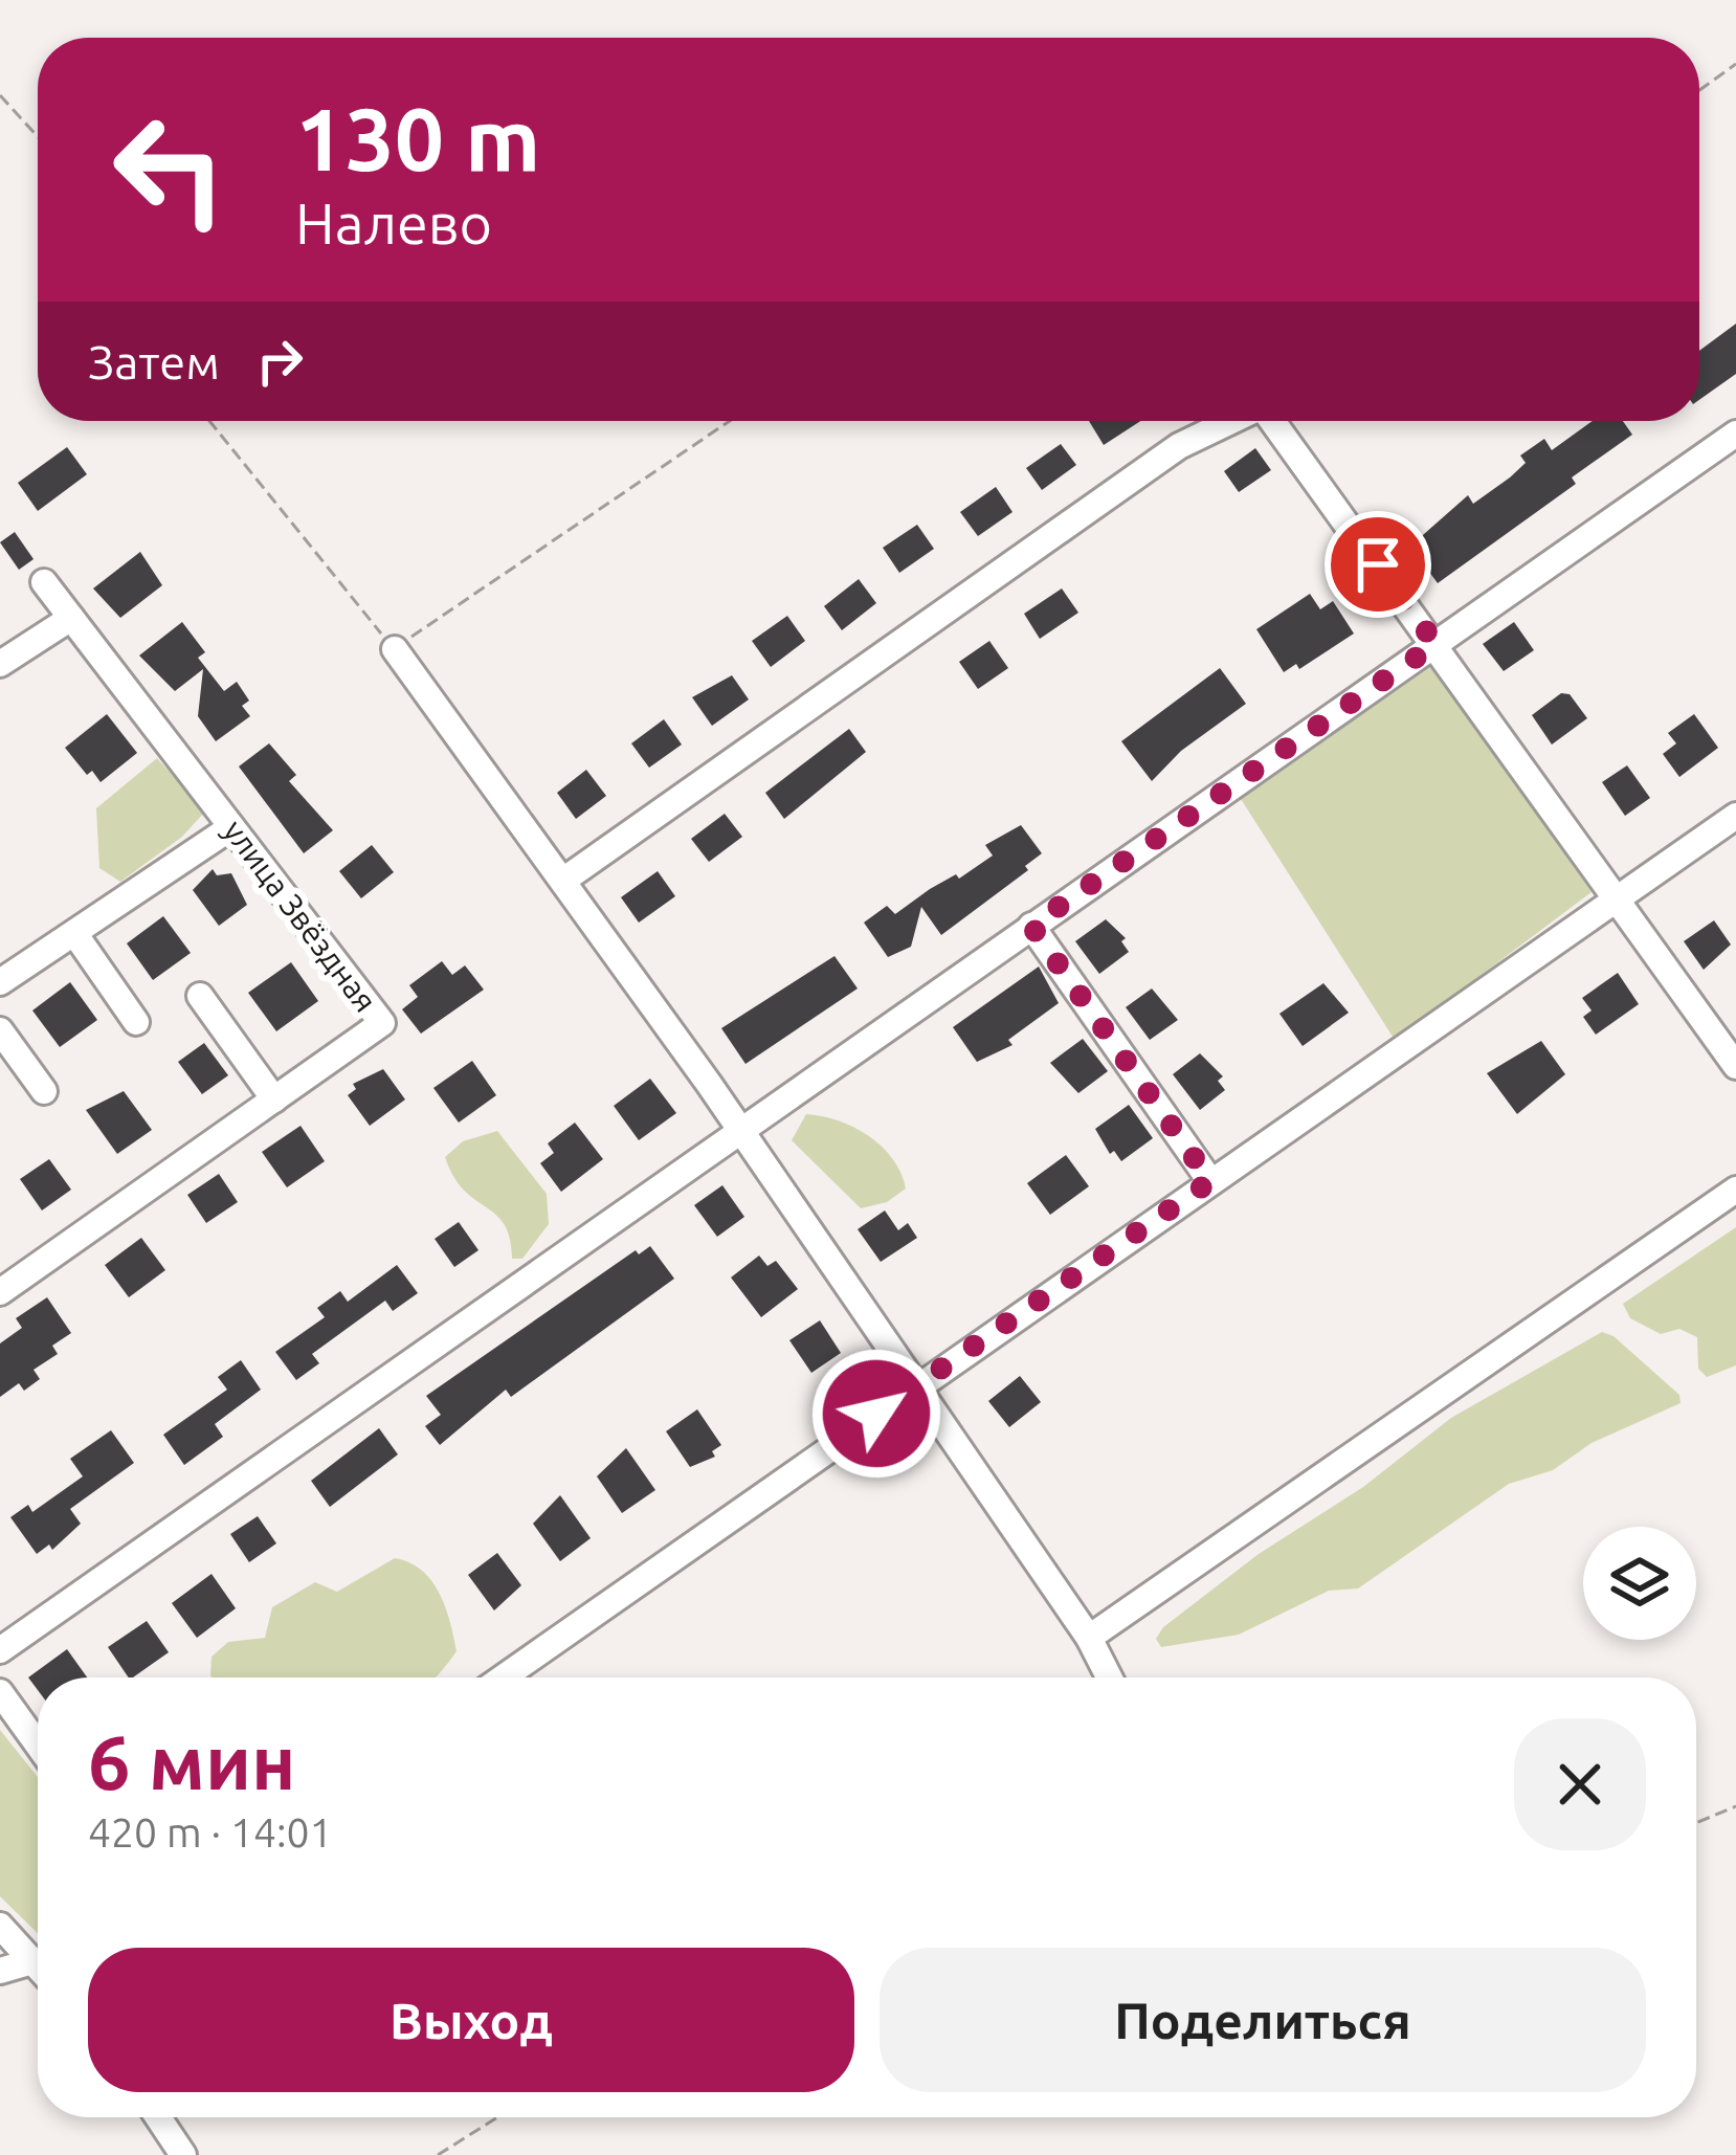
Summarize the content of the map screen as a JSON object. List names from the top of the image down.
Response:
{
  "streets": {
    "street": ["улица Звёздная"]
  },
  "page": {
    "turn": ["130 m", "Налево"],
    "then": "Затем",
    "heading": ["6 мин", "420 m · 14:01"],
    "buttons": ["Выход", "Поделиться"]
  }
}
